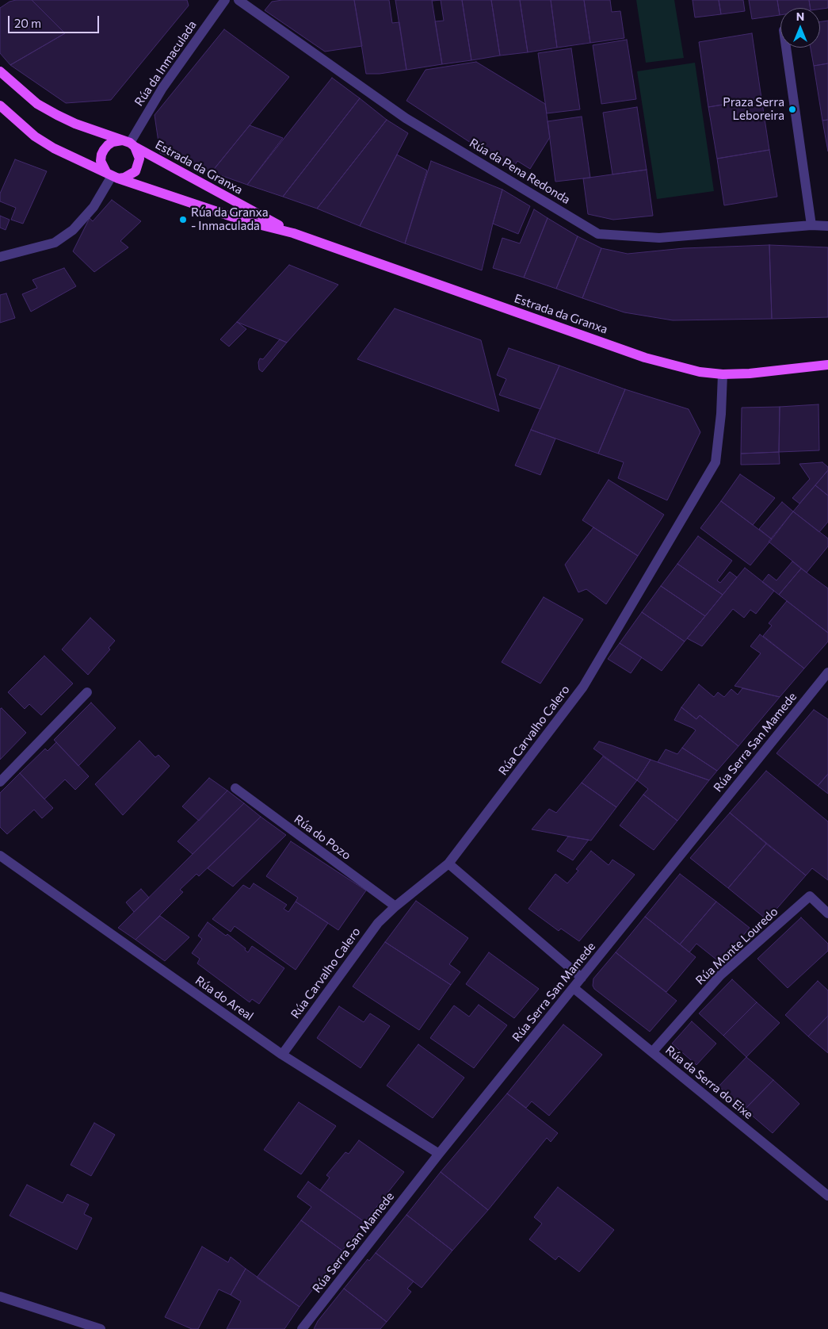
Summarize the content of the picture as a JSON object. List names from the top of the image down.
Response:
{
  "streets": {
    "main road": ["Estrada da Granxa"],
    "street": [
      "Rúa da Inmaculada",
      "Rúa da Pena Redonda",
      "Rúa Carvalho Calero",
      "Rúa Serra San Mamede",
      "Rúa do Pozo",
      "Rúa Monte Louredo",
      "Rúa do Areal",
      "Rúa da Serra do Eixe"
    ]
  },
  "crossings": [
    ["Rúa da Inmaculada", "Estrada da Granxa"],
    ["Estrada da Granxa", "Rúa Carvalho Calero"],
    ["Rúa Carvalho Calero", "Rúa do Pozo"],
    ["Rúa Carvalho Calero", "Rúa do Areal"],
    ["Rúa Serra San Mamede", "Rúa do Areal"],
    ["Rúa Serra San Mamede", "Rúa da Serra do Eixe"],
    ["Rúa Monte Louredo", "Rúa da Serra do Eixe"]
  ],
  "places": ["Praza Serra Leboreira", "Rúa da Granxa - Inmaculada"],
  "scale_bar": "20 m",
  "north": "top"
}
